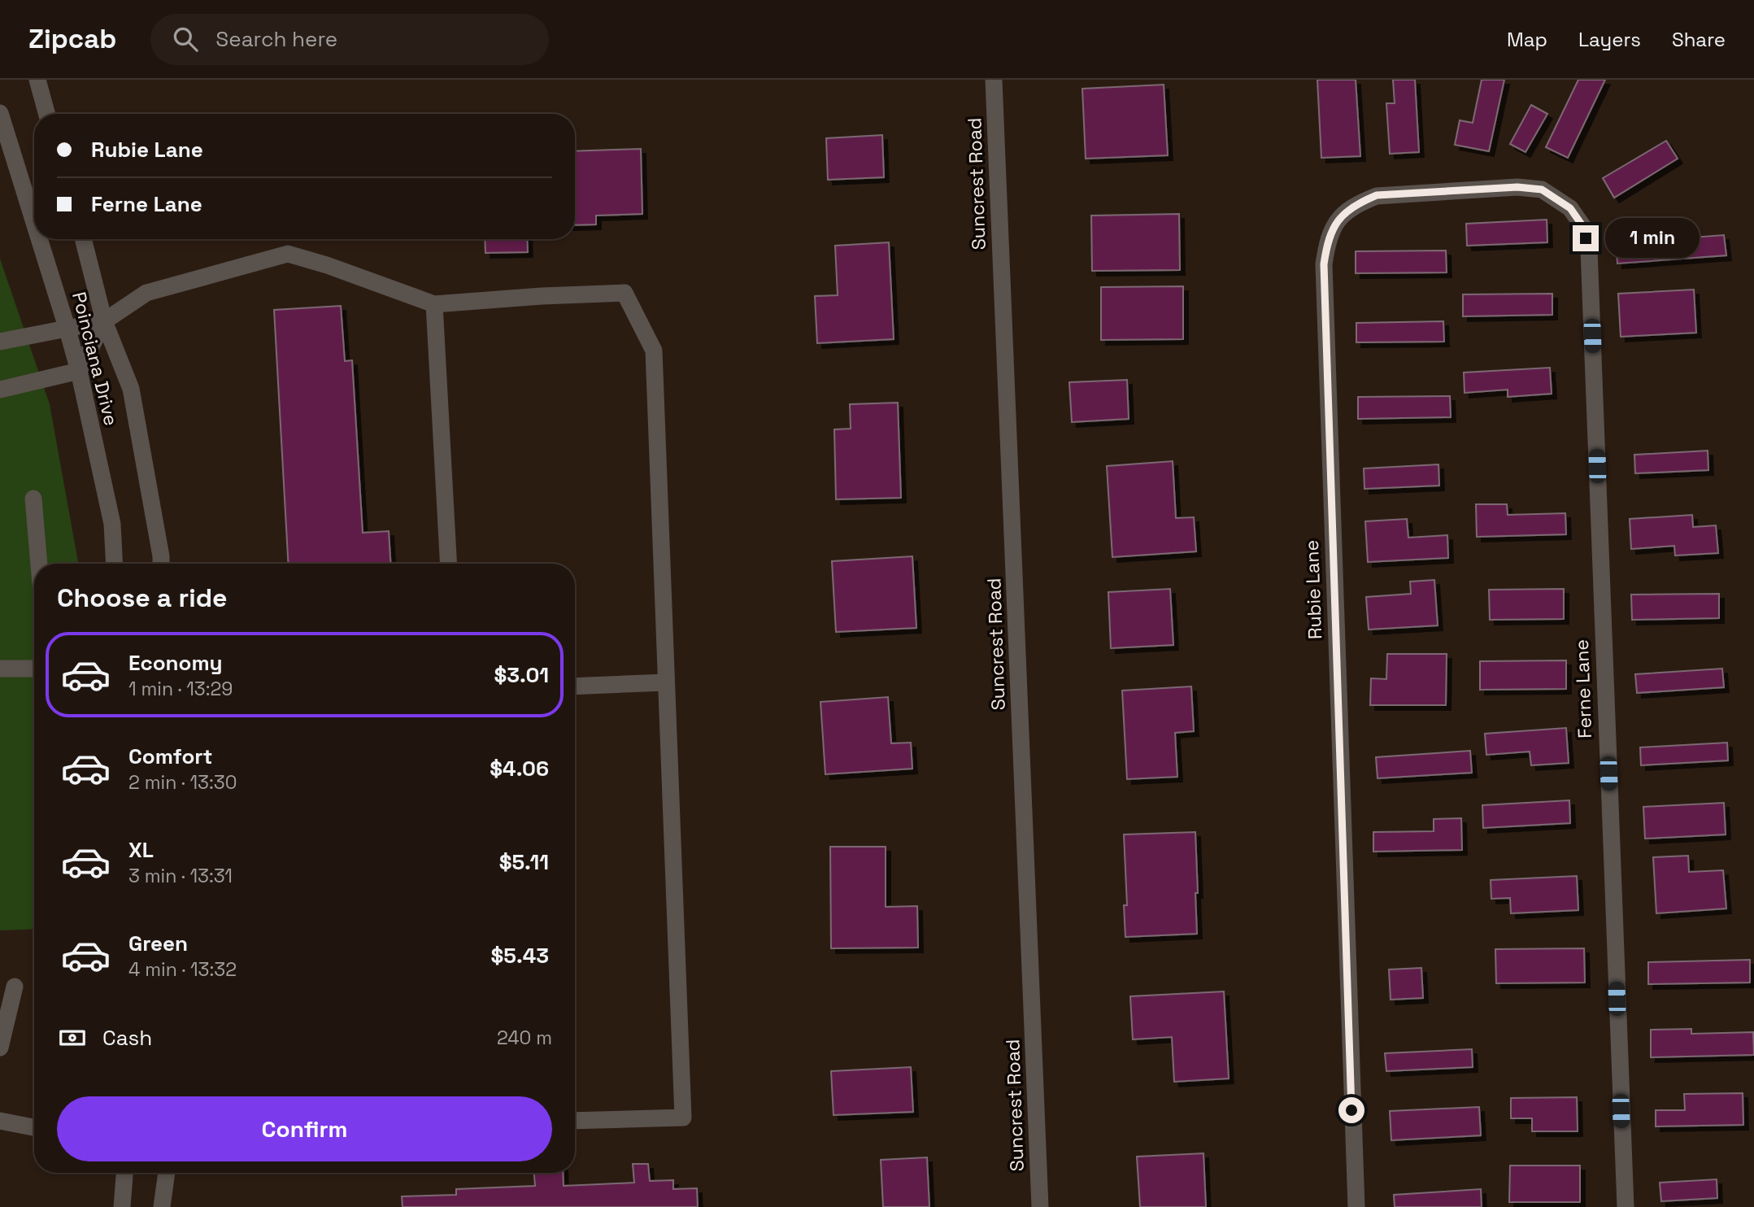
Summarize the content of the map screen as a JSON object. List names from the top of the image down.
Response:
{
  "streets": {
    "street": [
      "Suncrest Road",
      "Poinciana Drive",
      "Rubie Lane",
      "Ferne Lane"
    ]
  },
  "crossings": [
    ["Rubie Lane", "Ferne Lane"]
  ],
  "page": {
    "header": "Zipcab",
    "search": "Search here",
    "nav": ["Map", "Layers", "Share"],
    "banner": ["Rubie Lane", "Ferne Lane"],
    "bubble": "1 min",
    "heading": "Choose a ride",
    "list": [
      {
        "name": "Economy",
        "note": "1 min · 13:29",
        "value": "$3.01"
      },
      {
        "name": "Comfort",
        "note": "2 min · 13:30",
        "value": "$4.06"
      },
      {
        "name": "XL",
        "note": "3 min · 13:31",
        "value": "$5.11"
      },
      {
        "name": "Green",
        "note": "4 min · 13:32",
        "value": "$5.43"
      }
    ],
    "pay": ["Cash", "240 m"],
    "buttons": "Confirm"
  }
}
